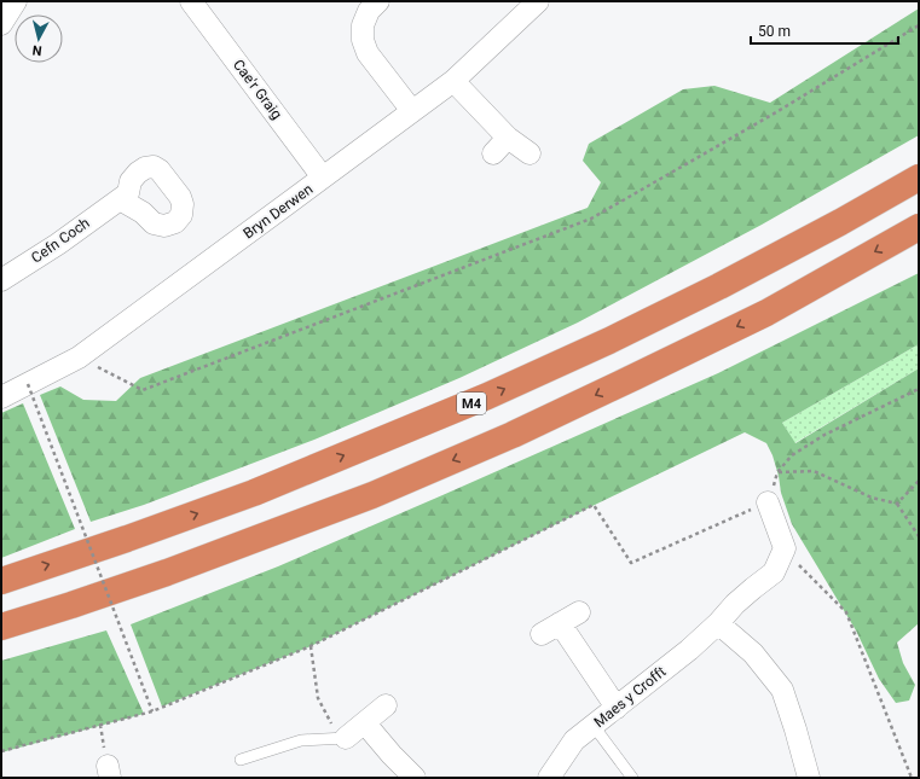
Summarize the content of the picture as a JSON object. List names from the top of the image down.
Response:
{
  "streets": {
    "highway": ["M4"],
    "street": [
      "Cae'r Graig",
      "Bryn Derwen",
      "Cefn Coch",
      "Maes y Crofft"
    ]
  },
  "crossings": [
    ["Cae'r Graig", "Bryn Derwen"]
  ],
  "scale_bar": "50 m",
  "north": "bottom"
}
